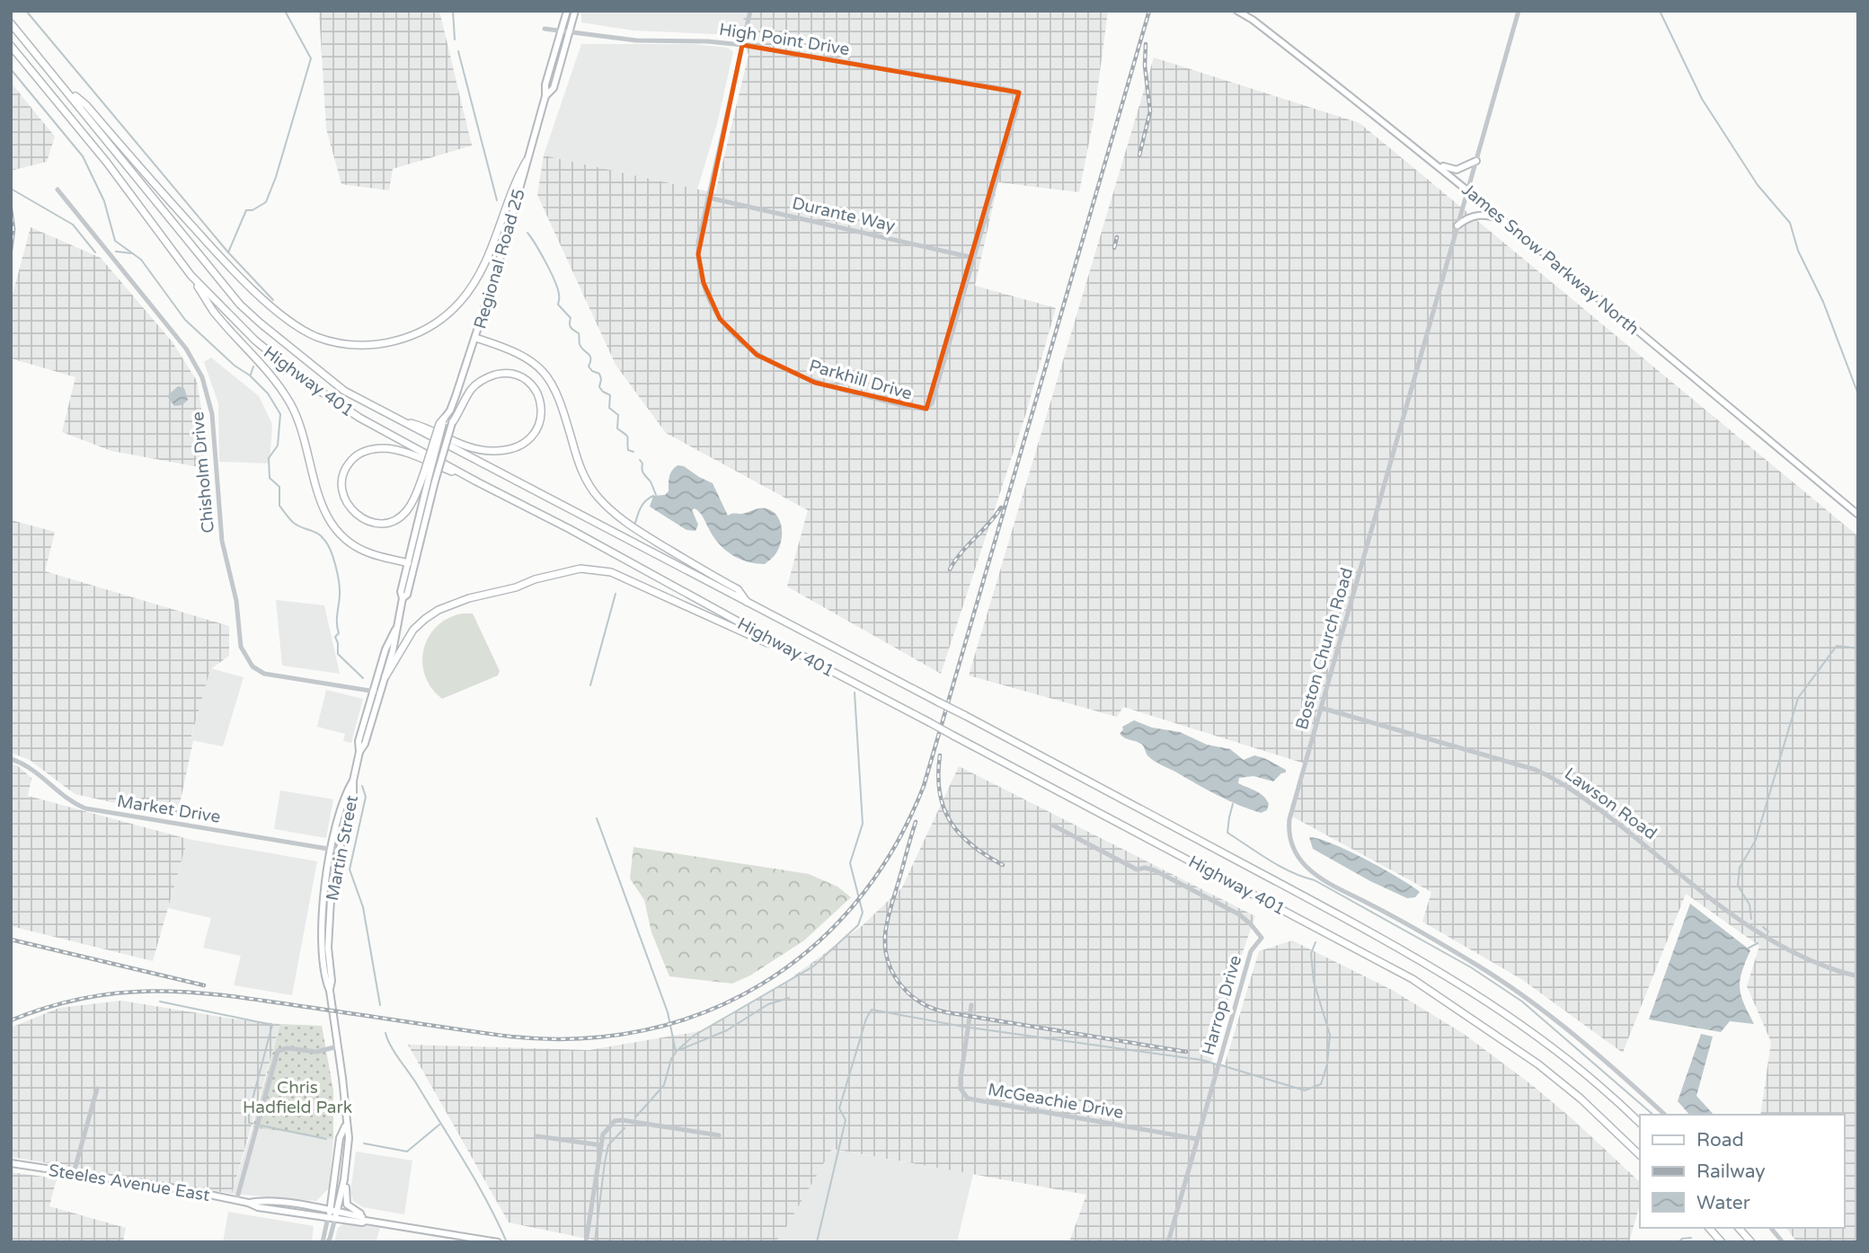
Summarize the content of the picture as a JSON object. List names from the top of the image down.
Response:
{
  "streets": {
    "highway": ["Highway 401"],
    "main road": [
      "Regional Road 25",
      "James Snow Parkway North",
      "Martin Street",
      "Steeles Avenue East"
    ],
    "street": [
      "High Point Drive",
      "Durante Way",
      "Parkhill Drive",
      "Chisholm Drive",
      "Boston Church Road",
      "Lawson Road",
      "Market Drive",
      "Harrop Drive",
      "McGeachie Drive"
    ]
  },
  "crossings": [
    ["High Point Drive", "Regional Road 25"],
    ["High Point Drive", "Parkhill Drive"],
    ["Durante Way", "Parkhill Drive"],
    ["Regional Road 25", "Martin Street"],
    ["James Snow Parkway North", "Boston Church Road"],
    ["Chisholm Drive", "Martin Street"],
    ["Boston Church Road", "Lawson Road"],
    ["Market Drive", "Martin Street"],
    ["Martin Street", "Steeles Avenue East"],
    ["Harrop Drive", "McGeachie Drive"]
  ],
  "parks": ["Chris Hadfield Park"],
  "legend": ["Road", "Railway", "Water"]
}
